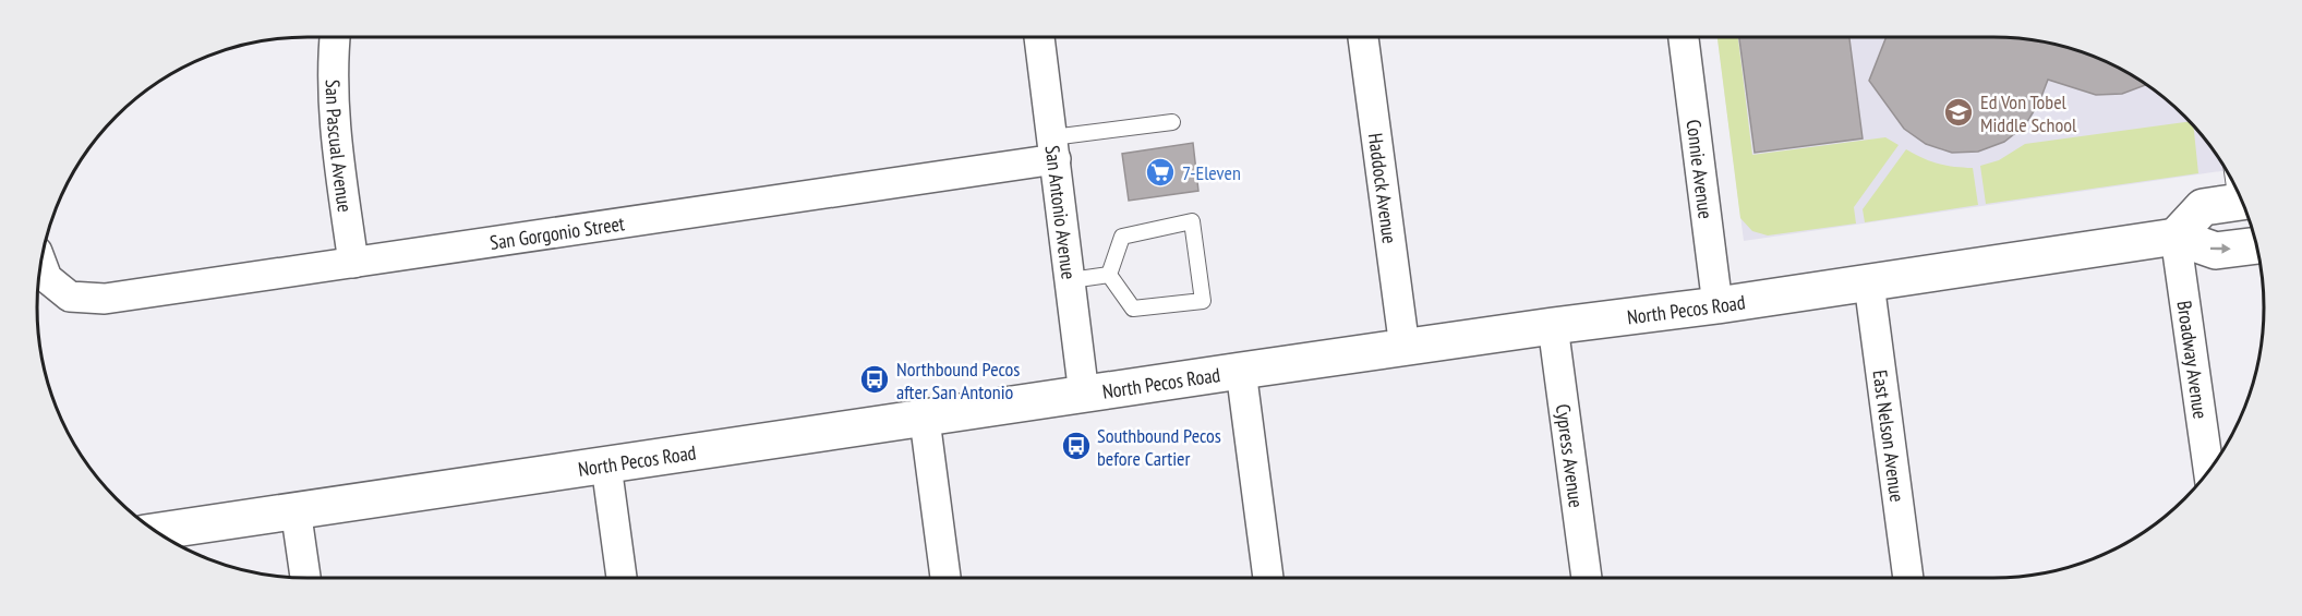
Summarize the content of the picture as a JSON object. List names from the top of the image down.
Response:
{
  "streets": {
    "main road": ["North Pecos Road"],
    "street": [
      "San Pascual Avenue",
      "Connie Avenue",
      "Haddock Avenue",
      "San Antonio Avenue",
      "San Gorgonio Street",
      "Broadway Avenue",
      "East Nelson Avenue",
      "Cypress Avenue"
    ]
  },
  "crossings": [
    ["San Pascual Avenue", "San Gorgonio Street"],
    ["Connie Avenue", "North Pecos Road"],
    ["Haddock Avenue", "North Pecos Road"],
    ["San Antonio Avenue", "San Gorgonio Street"],
    ["San Antonio Avenue", "North Pecos Road"],
    ["North Pecos Road", "Broadway Avenue"],
    ["North Pecos Road", "East Nelson Avenue"],
    ["North Pecos Road", "Cypress Avenue"]
  ],
  "places": {
    "school or university": ["Ed Von Tobel Middle School"],
    "supermarket": ["7-Eleven"],
    "bus stop": ["Northbound Pecos after San Antonio", "Southbound Pecos before Cartier"]
  }
}
